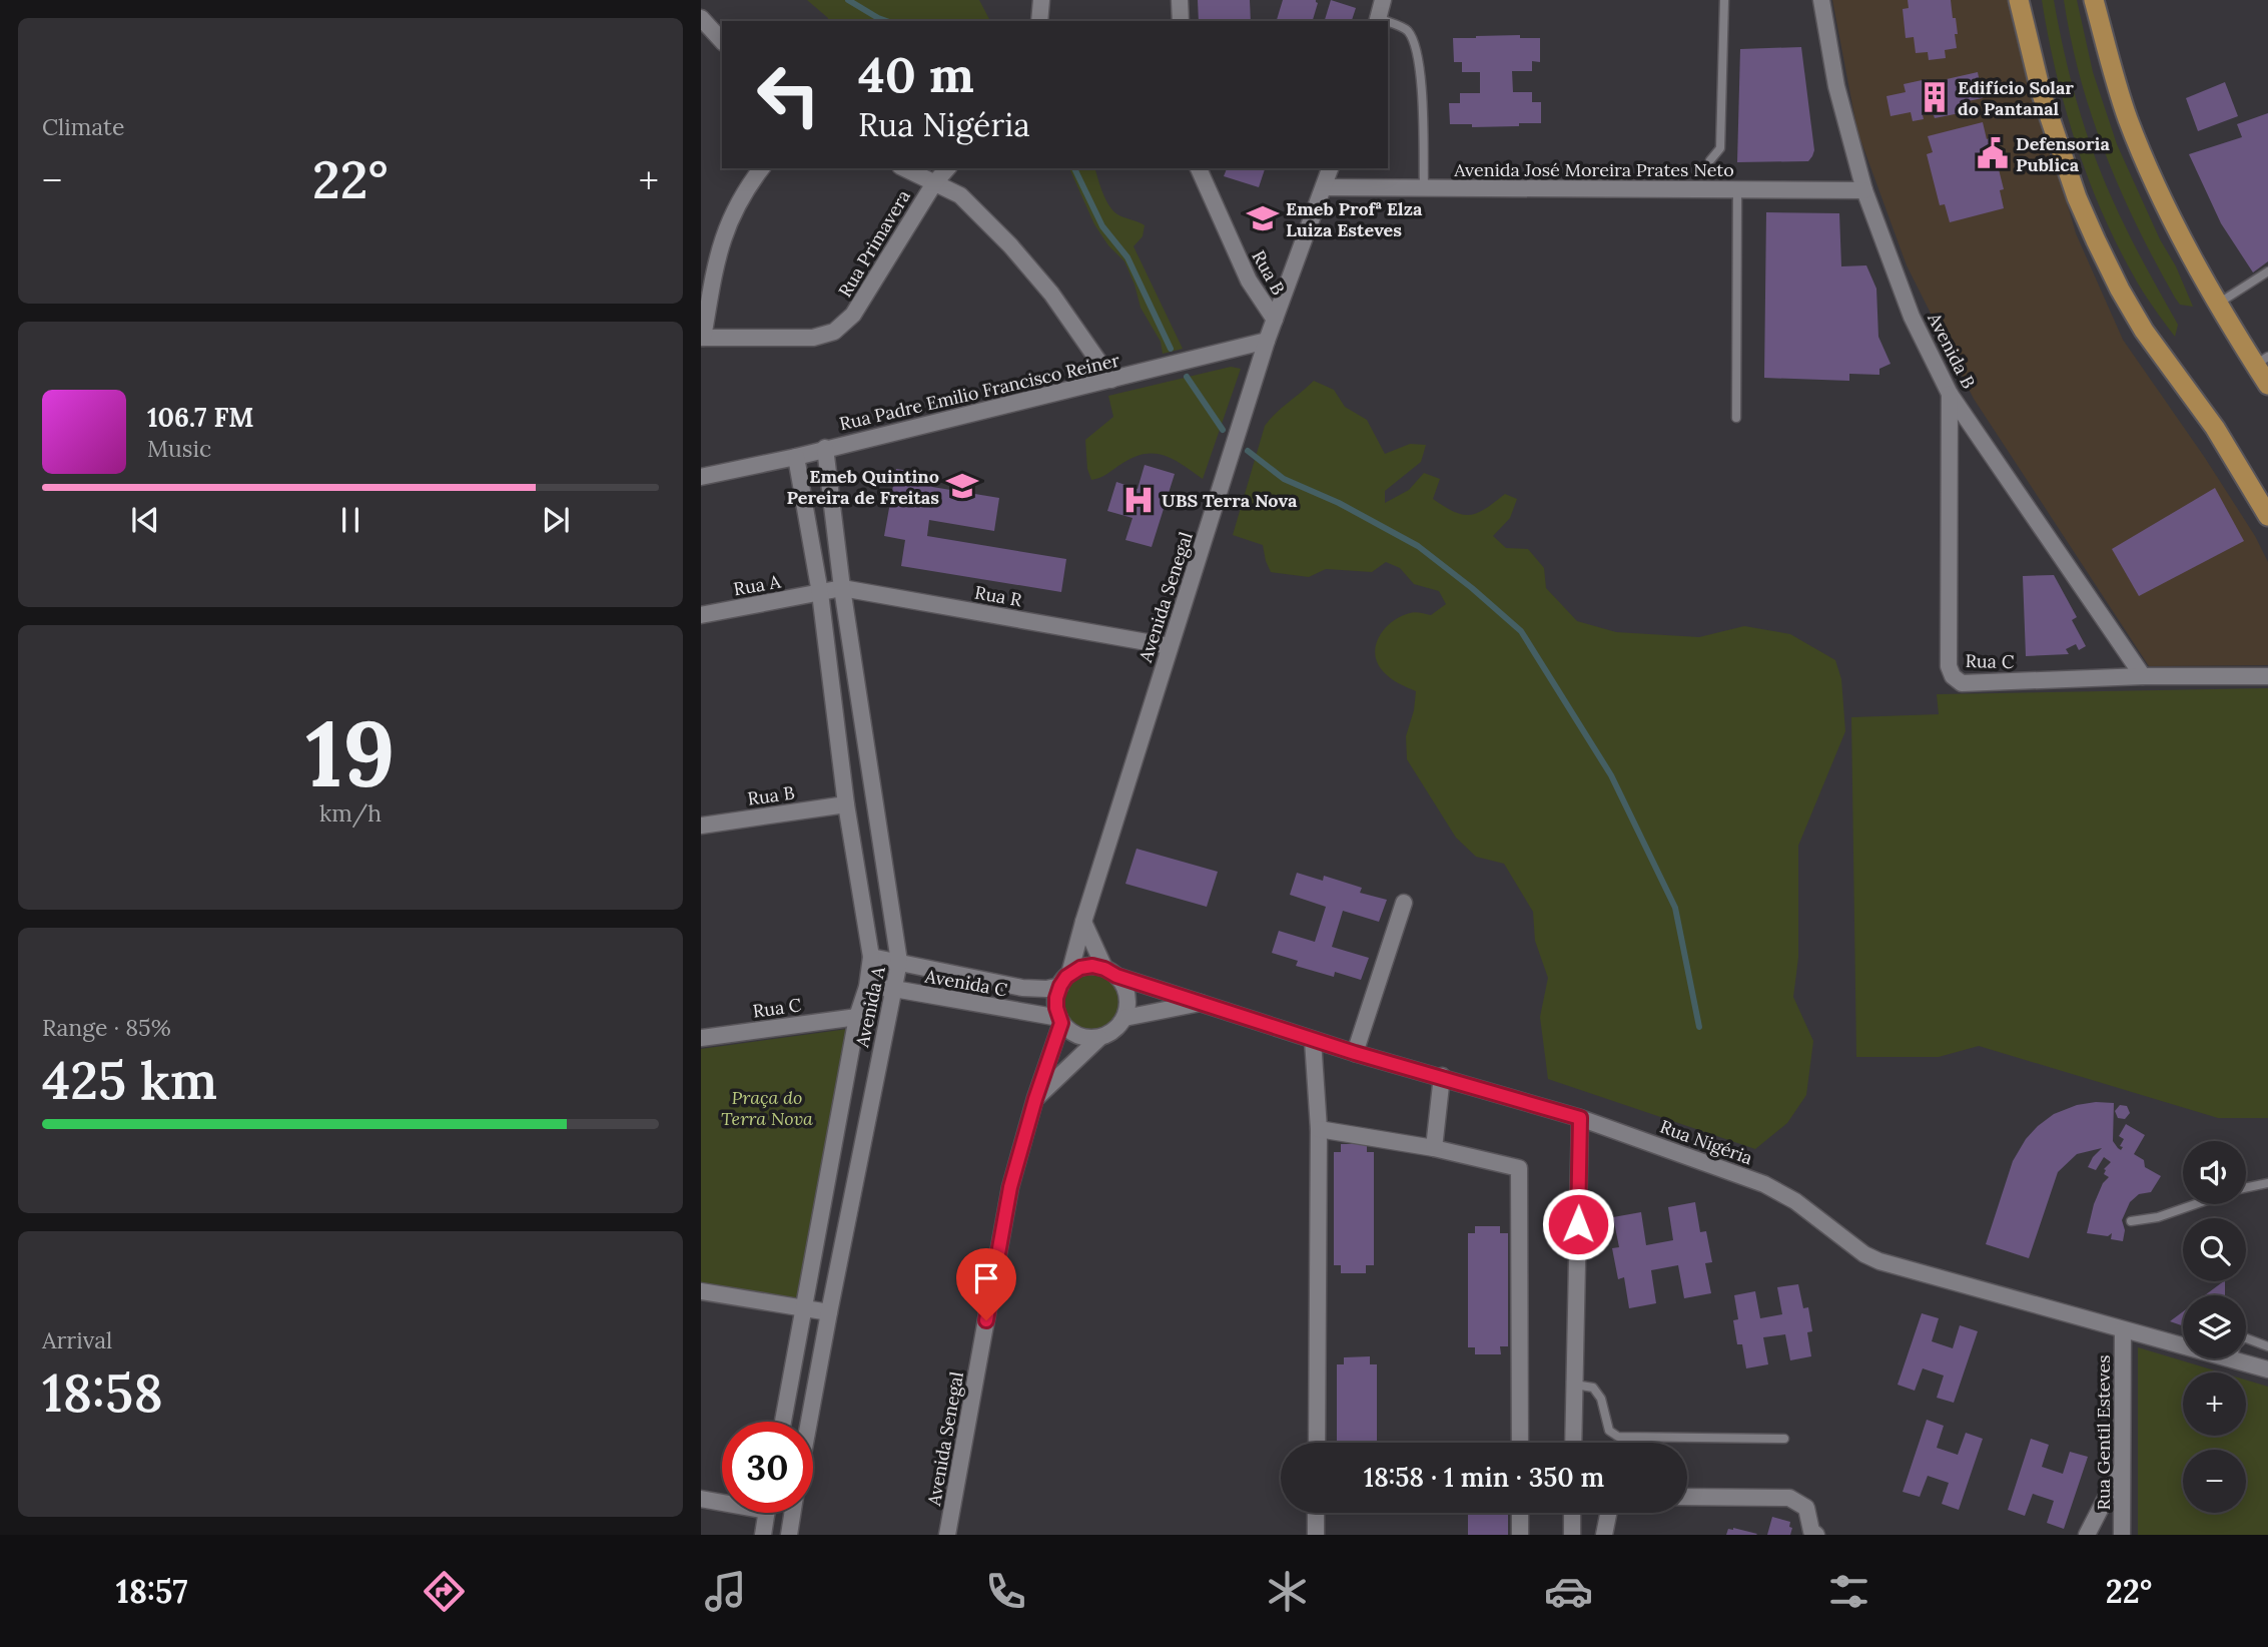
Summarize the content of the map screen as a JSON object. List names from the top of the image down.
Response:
{
  "streets": {
    "street": [
      "Avenida José Moreira Prates Neto",
      "Rua Primavera",
      "Rua B",
      "Avenida B",
      "Rua Padre Emilio Francisco Reiner",
      "Rua A",
      "Rua R",
      "Avenida Senegal",
      "Rua C",
      "Avenida C",
      "Avenida A",
      "Rua Nigéria",
      "Rua Gentil Esteves"
    ]
  },
  "crossings": [
    ["Avenida José Moreira Prates Neto", "Avenida B"],
    ["Avenida José Moreira Prates Neto", "Avenida Senegal"],
    ["Rua B", "Avenida Senegal"],
    ["Rua B", "Avenida A"],
    ["Avenida B", "Rua C"],
    ["Rua Padre Emilio Francisco Reiner", "Avenida Senegal"],
    ["Rua Padre Emilio Francisco Reiner", "Avenida A"],
    ["Rua A", "Rua R"],
    ["Rua A", "Avenida A"],
    ["Rua R", "Avenida Senegal"],
    ["Rua R", "Avenida A"],
    ["Avenida Senegal", "Avenida C"],
    ["Avenida Senegal", "Rua Nigéria"],
    ["Rua C", "Avenida A"],
    ["Avenida C", "Avenida A"],
    ["Avenida C", "Rua Nigéria"],
    ["Rua Nigéria", "Rua Gentil Esteves"]
  ],
  "parks": ["Praça do Terra Nova"],
  "places": {
    "building": ["Edifício Solar do Pantanal"],
    "public building": ["Defensoria Publica"],
    "school or university": ["Emeb Profª Elza Luiza Esteves", "Emeb Quintino Pereira de Freitas"],
    "hospital": ["UBS Terra Nova"]
  },
  "page": {
    "tile": [
      "Climate",
      ["19", "km/h"],
      ["Range · 85%", "425 km"],
      ["Arrival", "18:58"]
    ],
    "turn": ["40 m", "Rua Nigéria"],
    "heat": ["−", "22°", "+"],
    "song": ["106.7 FM", "Music"],
    "map_buttons": ["+", "−"],
    "limit": "30",
    "trip": "18:58 · 1 min · 350 m",
    "tabs": ["18:57", "22°"]
  }
}
